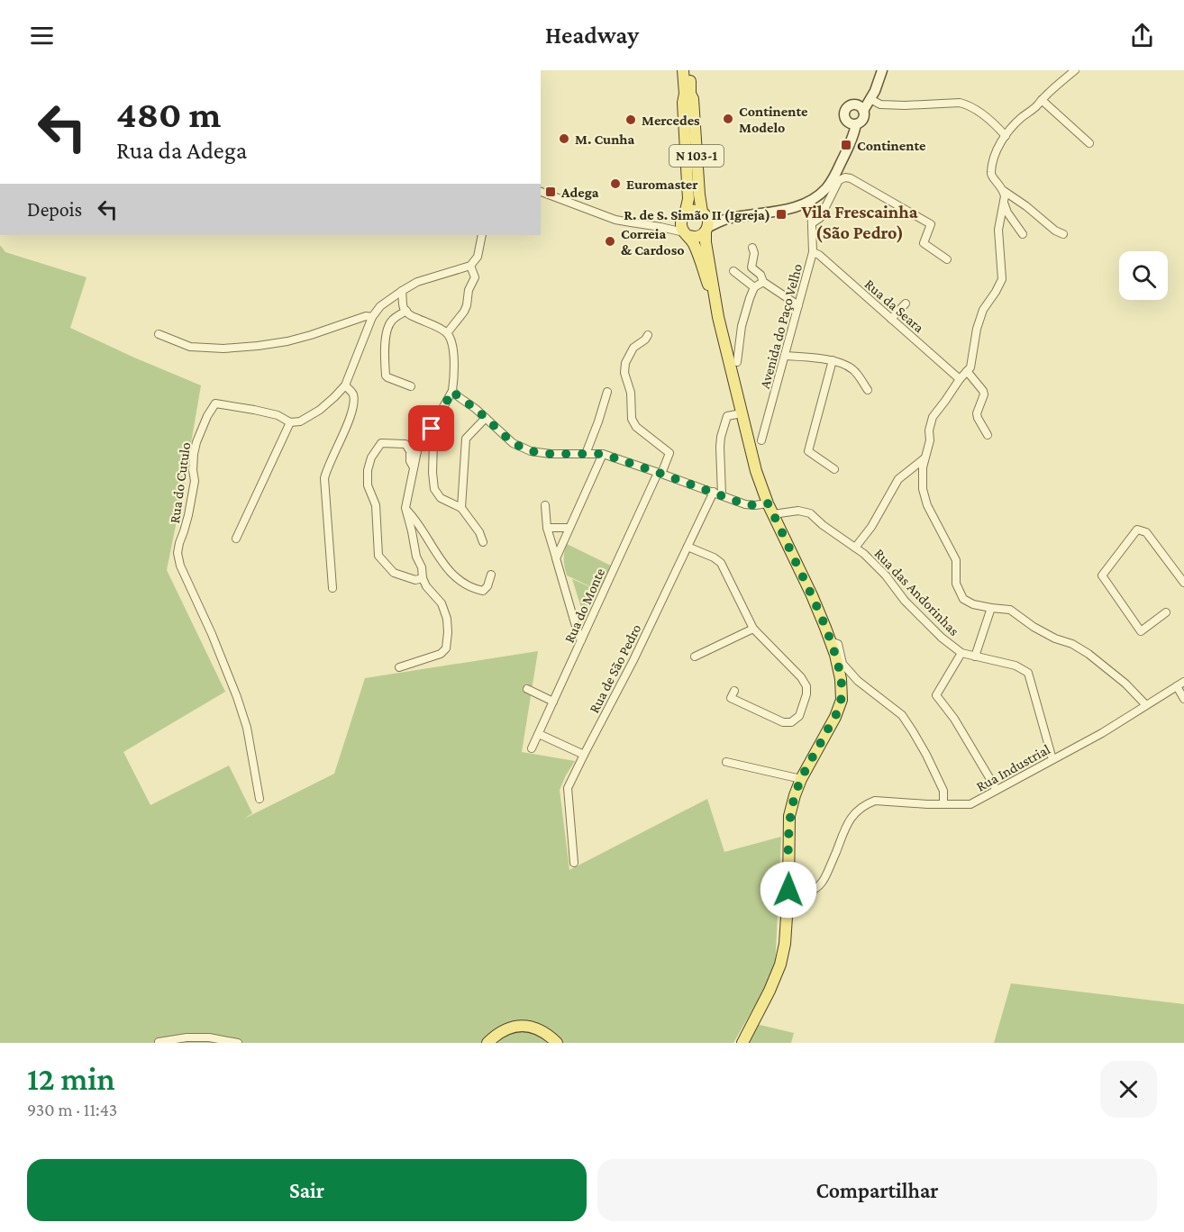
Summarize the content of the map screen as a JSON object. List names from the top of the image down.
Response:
{
  "streets": {
    "main road": ["N 103-1"],
    "street": [
      "Rua da Seara",
      "Avenida do Paço Velho",
      "Rua do Cutulo",
      "Rua das Andorinhas",
      "Rua do Monte",
      "Rua de São Pedro",
      "Rua Industrial"
    ]
  },
  "crossings": [
    ["Rua da Seara", "Avenida do Paço Velho"],
    ["Rua das Andorinhas", "Rua Industrial"]
  ],
  "districts": ["Vila Frescainha (São Pedro)"],
  "places": {
    "other": [
      "Continente Modelo",
      "Mercedes",
      "M. Cunha",
      "Euromaster",
      "Correia & Cardoso"
    ],
    "transit": ["Continente", "Adega", "R. de S. Simão II (Igreja)"]
  },
  "page": {
    "header": "Headway",
    "turn": ["480 m", "Rua da Adega"],
    "then": "Depois",
    "heading": ["12 min", "930 m · 11:43"],
    "buttons": ["Sair", "Compartilhar"]
  }
}
